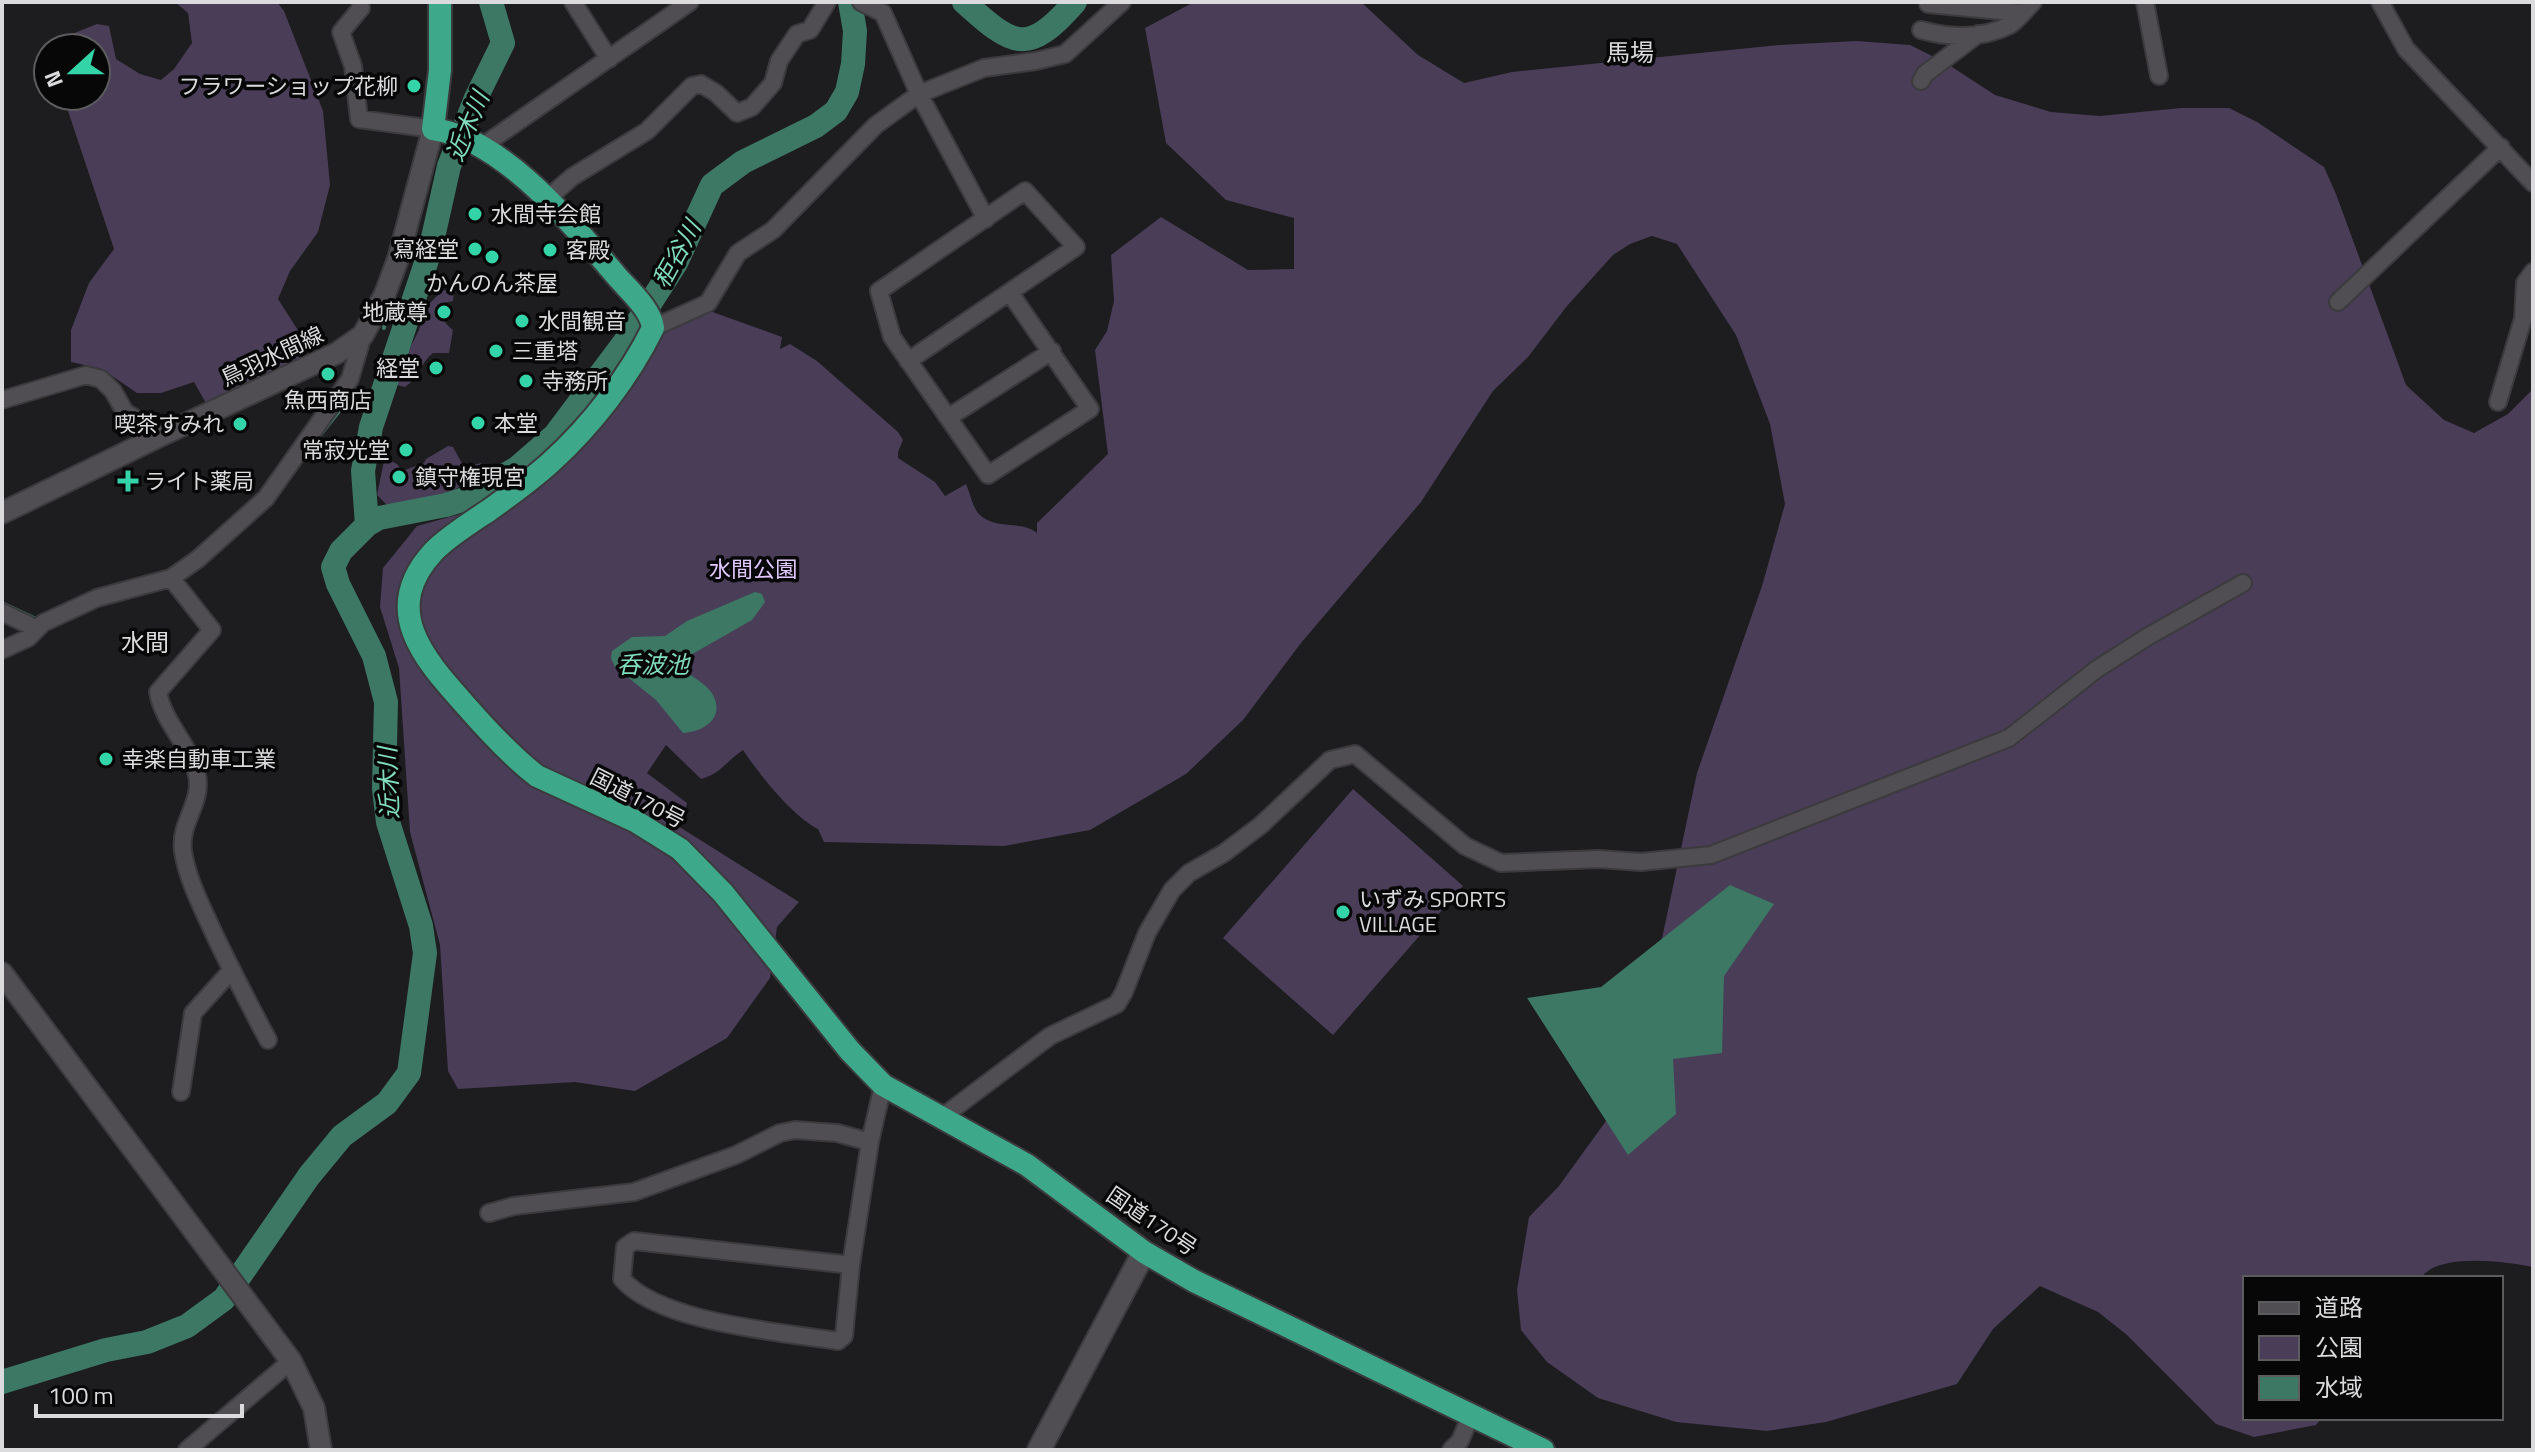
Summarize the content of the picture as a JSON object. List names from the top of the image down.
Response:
{
  "streets": {
    "highway": ["国道170号"],
    "street": ["鳥羽水間線"]
  },
  "districts": ["馬場", "水間"],
  "water": ["近木川", "秬谷川", "呑波池"],
  "parks": ["水間公園"],
  "places": {
    "other": [
      "フラワーショップ花柳",
      "水間寺会館",
      "寫経堂",
      "客殿",
      "かんのん茶屋",
      "地蔵尊",
      "水間観音",
      "三重塔",
      "経堂",
      "魚西商店",
      "寺務所",
      "本堂",
      "喫茶すみれ",
      "常寂光堂",
      "鎮守権現宮",
      "幸楽自動車工業",
      "いずみ SPORTS VILLAGE"
    ],
    "health": ["ライト薬局"]
  },
  "legend": ["道路", "公園", "水域"],
  "scale_bar": "100 m",
  "north": "left"
}
